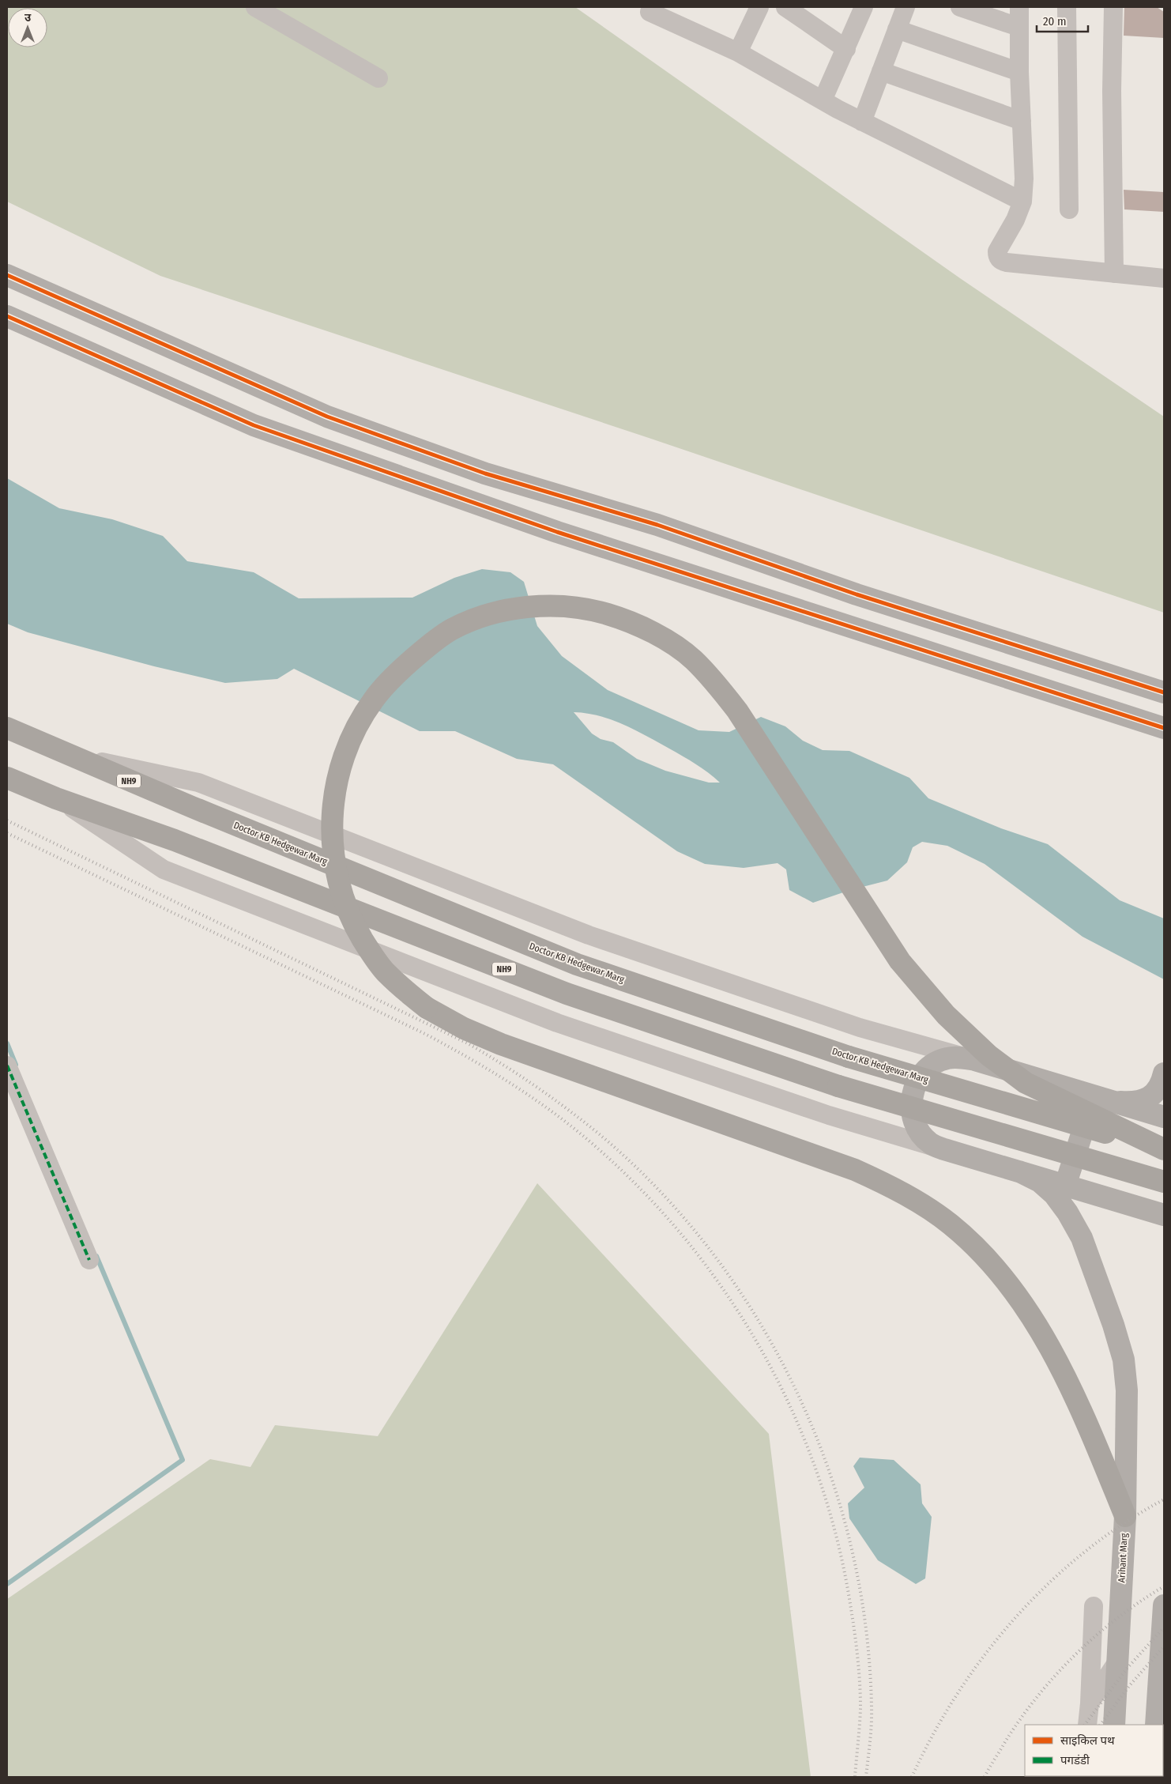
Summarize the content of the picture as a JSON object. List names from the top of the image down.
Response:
{
  "streets": {
    "highway": ["NH9", "Doctor KB Hedgewar Marg"],
    "main road": ["Arihant Marg"]
  },
  "legend": ["साइकिल पथ", "पगडंडी"],
  "scale_bar": "20 m",
  "north": "top"
}
